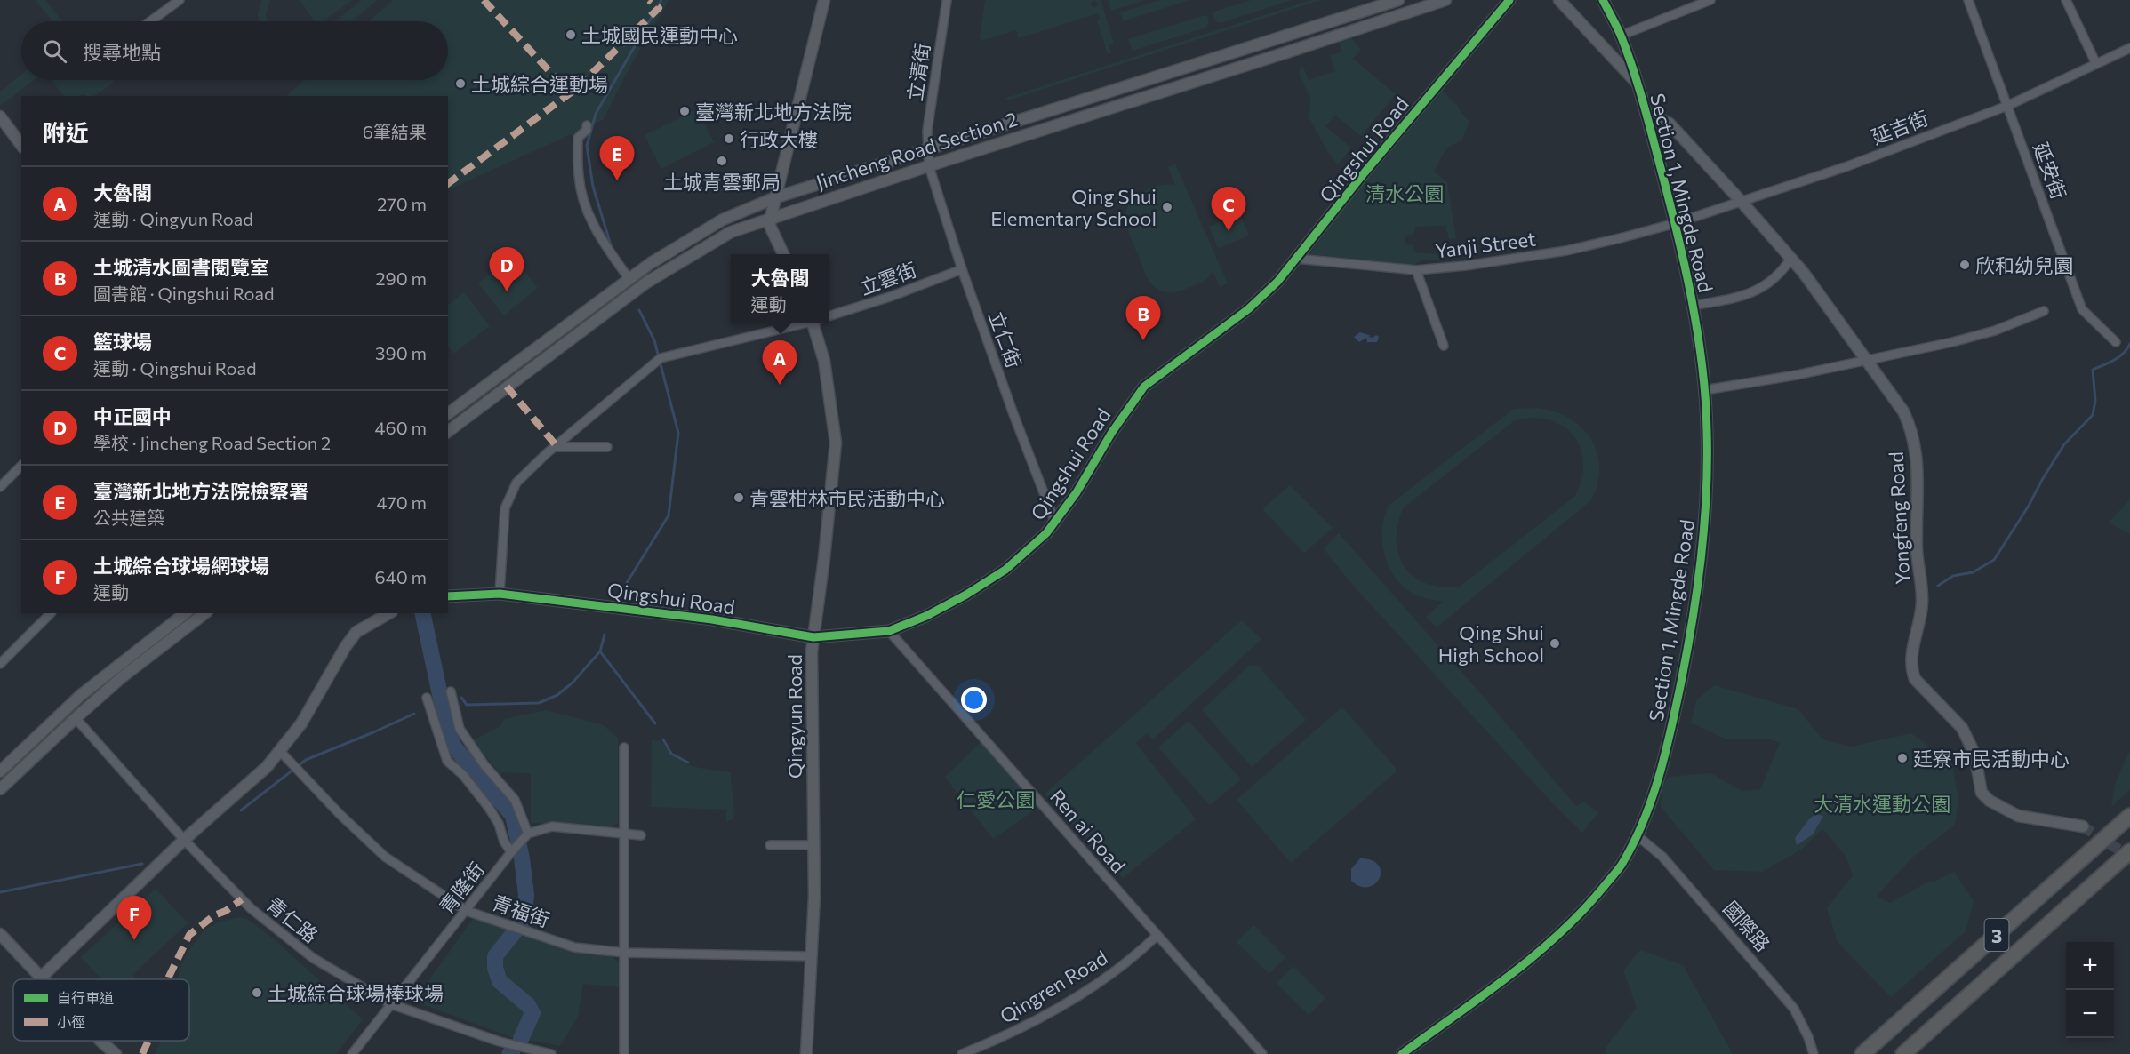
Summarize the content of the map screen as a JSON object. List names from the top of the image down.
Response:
{
  "streets": {
    "highway": ["3"],
    "street": [
      "立清街",
      "延吉街",
      "Qingshui Road",
      "Jincheng Road Section 2",
      "延安街",
      "Section 1, Mingde Road",
      "Yanji Street",
      "立雲街",
      "立仁街",
      "Yongfeng Road",
      "Qingyun Road",
      "Ren ai Road",
      "青隆街",
      "青福街",
      "青仁路",
      "國際路",
      "Qingren Road"
    ]
  },
  "crossings": [
    ["立清街", "Jincheng Road Section 2"],
    ["立清街", "立仁街"],
    ["延吉街", "延安街"],
    ["延吉街", "Section 1, Mingde Road"],
    ["延吉街", "Yanji Street"],
    ["延吉街", "Yongfeng Road"],
    ["Qingshui Road", "Yanji Street"],
    ["Qingshui Road", "立仁街"],
    ["Qingshui Road", "Qingyun Road"],
    ["Qingshui Road", "Ren ai Road"],
    ["Jincheng Road Section 2", "立仁街"],
    ["Section 1, Mingde Road", "Yanji Street"],
    ["Section 1, Mingde Road", "Yongfeng Road"],
    ["Section 1, Mingde Road", "國際路"],
    ["立雲街", "立仁街"],
    ["Qingyun Road", "青福街"],
    ["Ren ai Road", "Qingren Road"],
    ["青隆街", "青福街"],
    ["青隆街", "青仁路"]
  ],
  "parks": ["清水公園", "仁愛公園", "大清水運動公園"],
  "places": [
    "土城國民運動中心",
    "土城綜合運動場",
    "臺灣新北地方法院",
    "行政大樓",
    "土城青雲郵局",
    "Qing Shui Elementary School",
    "欣和幼兒園",
    "青雲柑林市民活動中心",
    "Qing Shui High School",
    "廷寮市民活動中心",
    "土城綜合球場棒球場"
  ],
  "legend": ["自行車道", "小徑"],
  "page": {
    "search": "搜尋地點",
    "heading": ["附近", "6筆結果"],
    "pins": [
      "E",
      "C",
      "D",
      "B",
      "A",
      "F"
    ],
    "list": [
      {
        "mark": "A",
        "name": "大魯閣",
        "note": "運動 · Qingyun Road",
        "value": "270 m"
      },
      {
        "mark": "B",
        "name": "土城清水圖書閱覽室",
        "note": "圖書館 · Qingshui Road",
        "value": "290 m"
      },
      {
        "mark": "C",
        "name": "籃球場",
        "note": "運動 · Qingshui Road",
        "value": "390 m"
      },
      {
        "mark": "D",
        "name": "中正國中",
        "note": "學校 · Jincheng Road Section 2",
        "value": "460 m"
      },
      {
        "mark": "E",
        "name": "臺灣新北地方法院檢察署",
        "note": "公共建築",
        "value": "470 m"
      },
      {
        "mark": "F",
        "name": "土城綜合球場網球場",
        "note": "運動",
        "value": "640 m"
      }
    ],
    "popup": ["大魯閣", "運動"],
    "map_buttons": ["+", "−"]
  }
}
